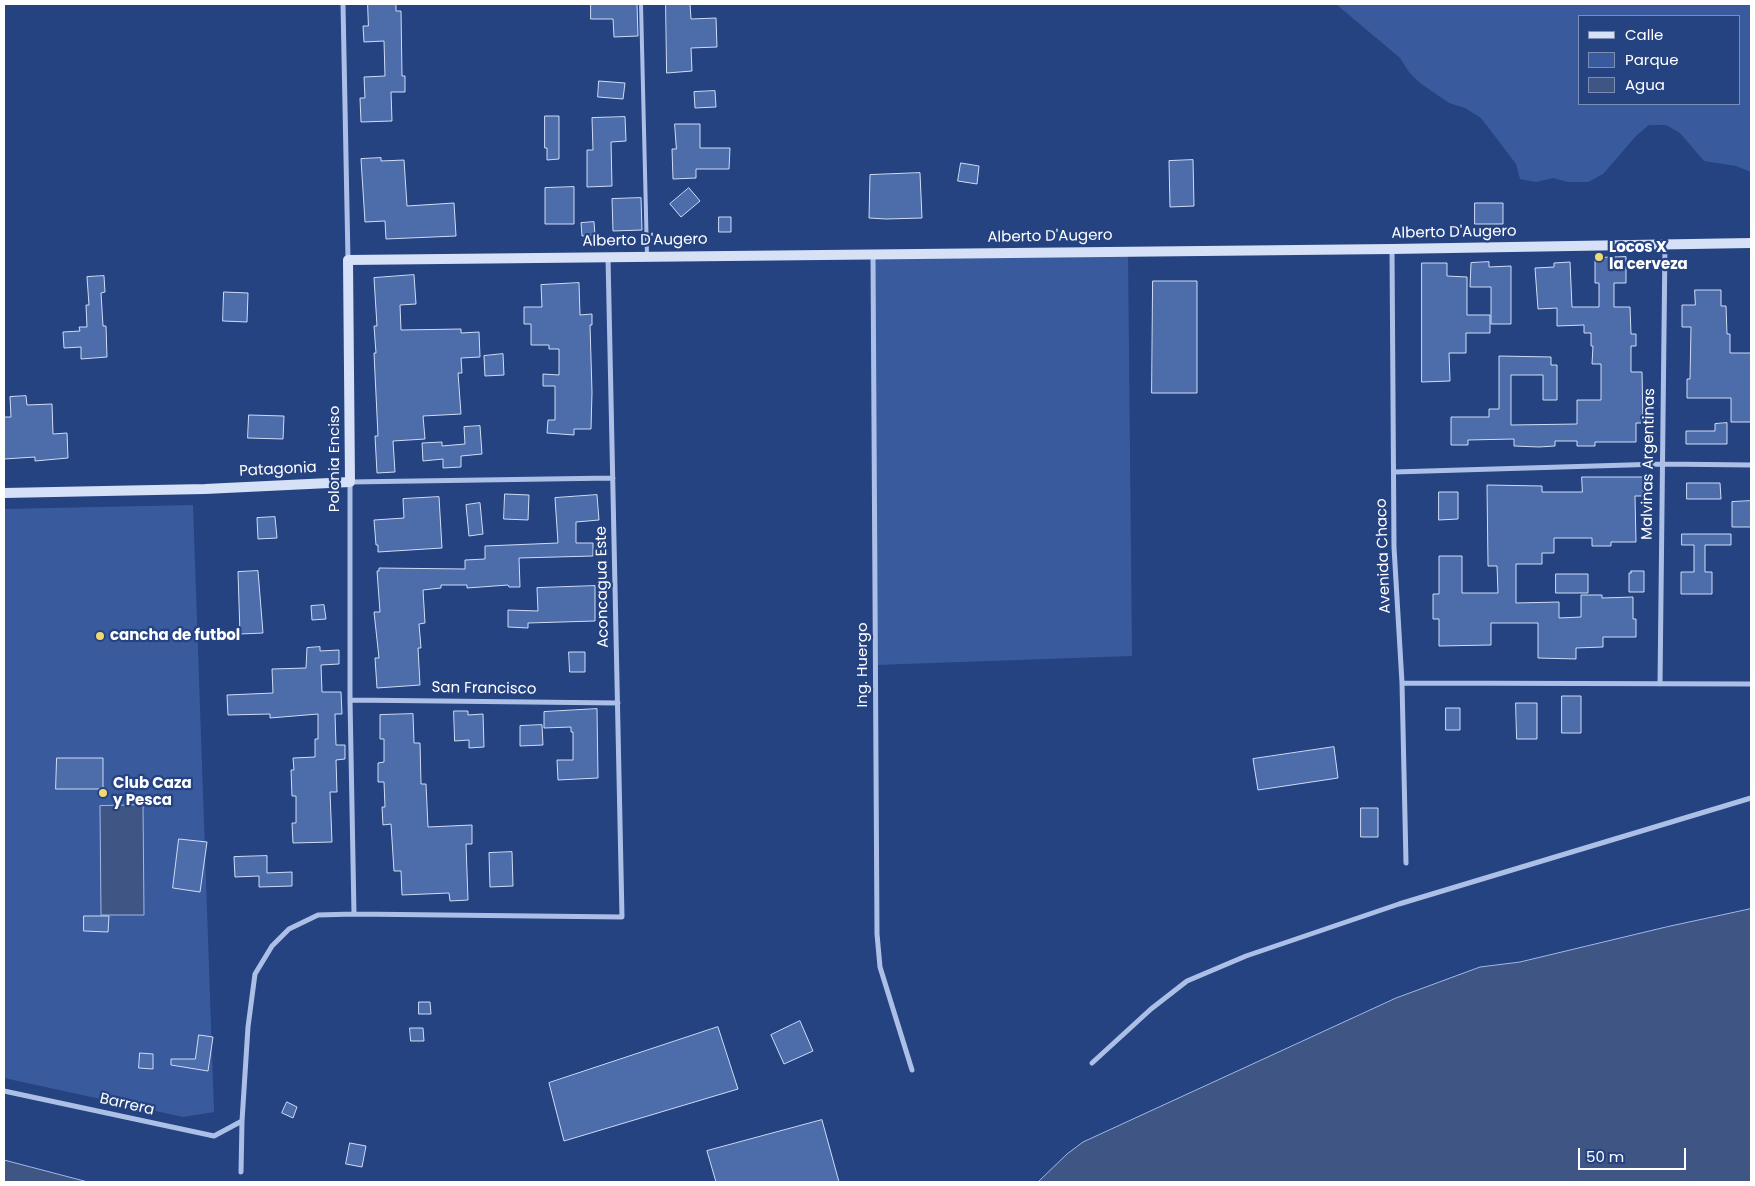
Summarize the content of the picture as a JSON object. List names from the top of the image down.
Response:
{
  "streets": {
    "main road": ["Alberto D'Augero", "Polonia Enciso", "Patagonia"],
    "street": [
      "Malvinas Argentinas",
      "Avenida Chaco",
      "Aconcagua Este",
      "Ing. Huergo",
      "San Francisco",
      "Barrera"
    ]
  },
  "crossings": [
    ["Alberto D'Augero", "Polonia Enciso"],
    ["Alberto D'Augero", "Malvinas Argentinas"],
    ["Alberto D'Augero", "Avenida Chaco"],
    ["Alberto D'Augero", "Aconcagua Este"],
    ["Alberto D'Augero", "Ing. Huergo"],
    ["Polonia Enciso", "Patagonia"],
    ["Polonia Enciso", "Aconcagua Este"],
    ["Polonia Enciso", "San Francisco"],
    ["Patagonia", "Aconcagua Este"],
    ["Aconcagua Este", "San Francisco"]
  ],
  "places": ["Locos X la cerveza", "cancha de futbol", "Club Caza y Pesca"],
  "legend": ["Calle", "Parque", "Agua"],
  "scale_bar": "50 m"
}
